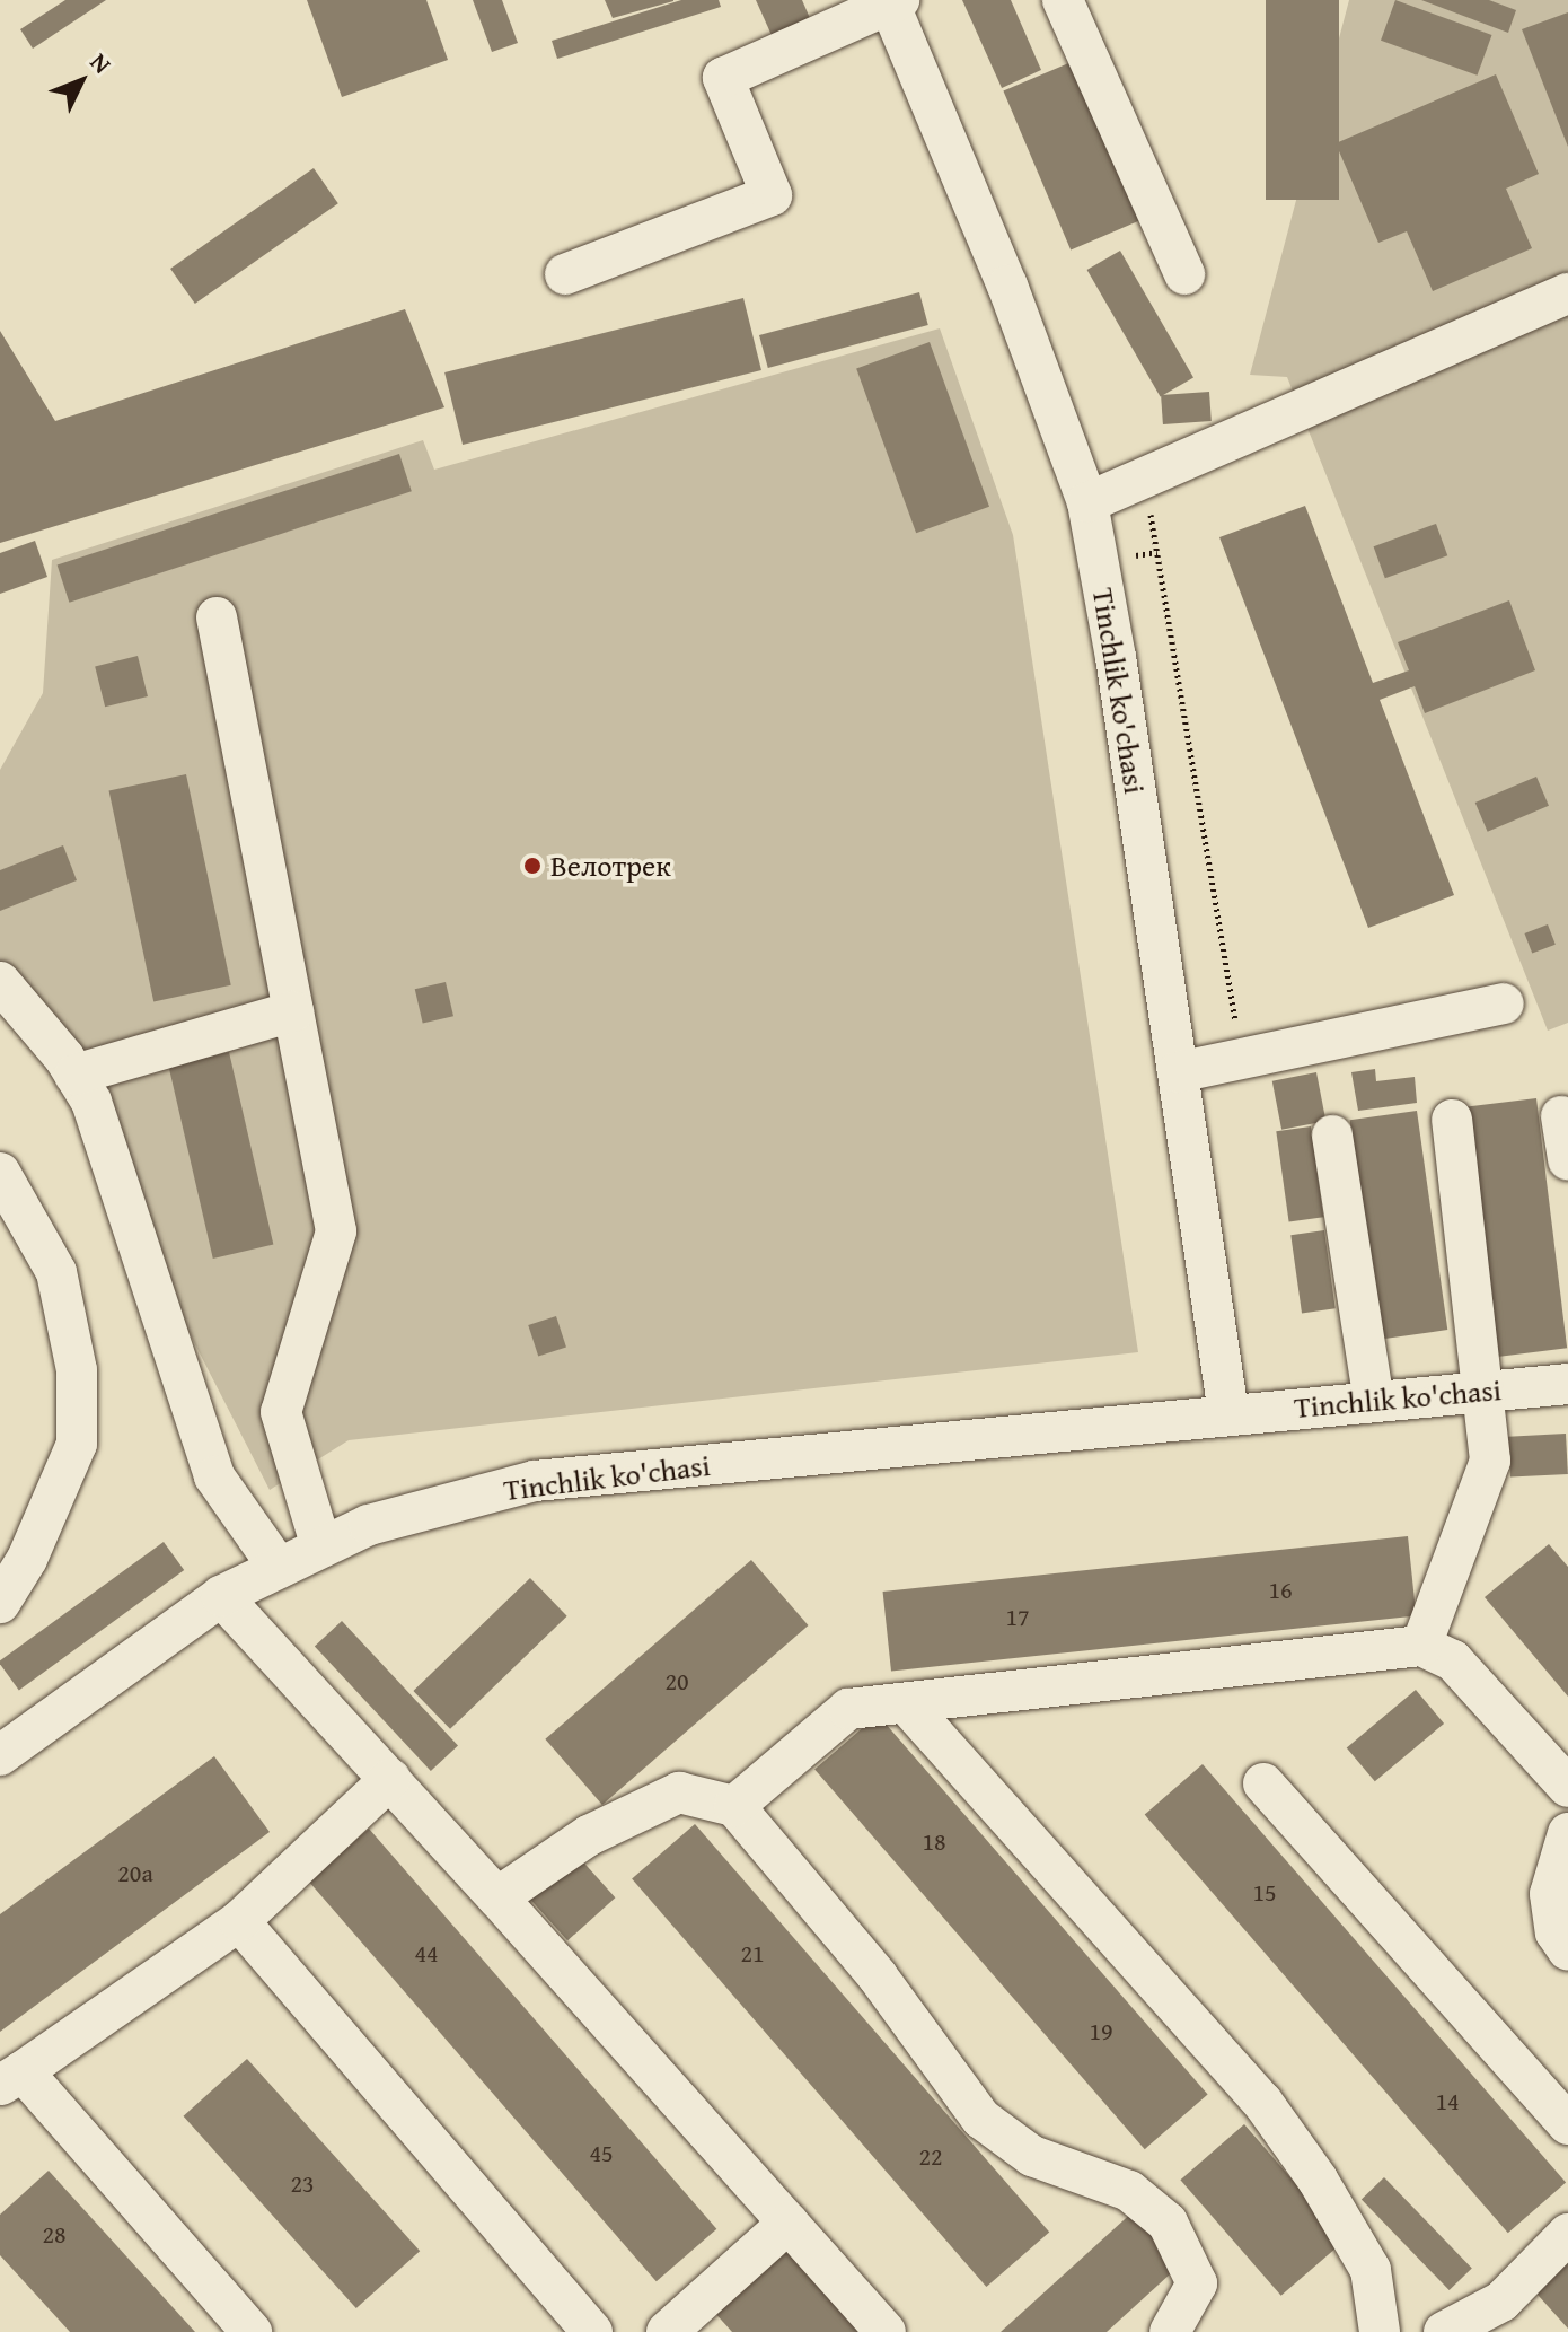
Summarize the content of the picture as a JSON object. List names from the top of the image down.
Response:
{
  "streets": {
    "street": ["Tinchlik ko'chasi"]
  },
  "places": ["Велотрек"],
  "house_numbers": [
    "16",
    "17",
    "20",
    "18",
    "20a",
    "15",
    "44",
    "21",
    "19",
    "14",
    "45",
    "22",
    "23",
    "28"
  ],
  "north": "top right"
}
